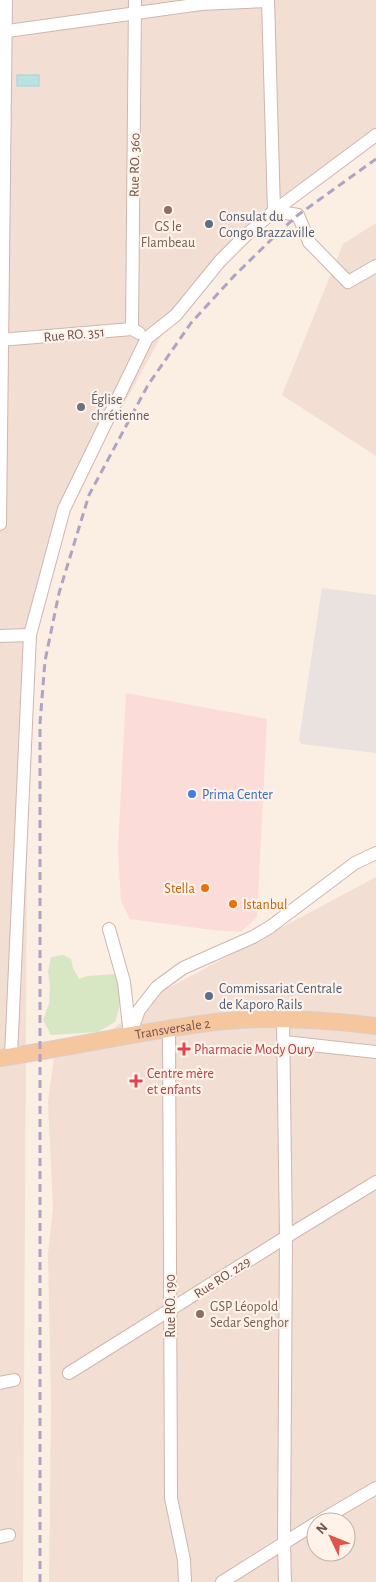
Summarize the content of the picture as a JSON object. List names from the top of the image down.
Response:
{
  "streets": {
    "main road": ["Transversale 2"],
    "street": [
      "Rue RO. 360",
      "Rue RO. 351",
      "Rue RO. 229",
      "Rue RO. 190"
    ]
  },
  "crossings": [
    ["Rue RO. 360", "Rue RO. 351"],
    ["Transversale 2", "Rue RO. 190"],
    ["Rue RO. 229", "Rue RO. 190"]
  ],
  "places": {
    "other": [
      "GS le Flambeau",
      "Consulat du Congo Brazzaville",
      "Église chrétienne",
      "Prima Center",
      "Stella",
      "Istanbul",
      "Commissariat Centrale de Kaporo Rails",
      "GSP Léopold Sedar Senghor"
    ],
    "health": ["Pharmacie Mody Oury", "Centre mère et enfants"]
  },
  "north": "top left"
}
